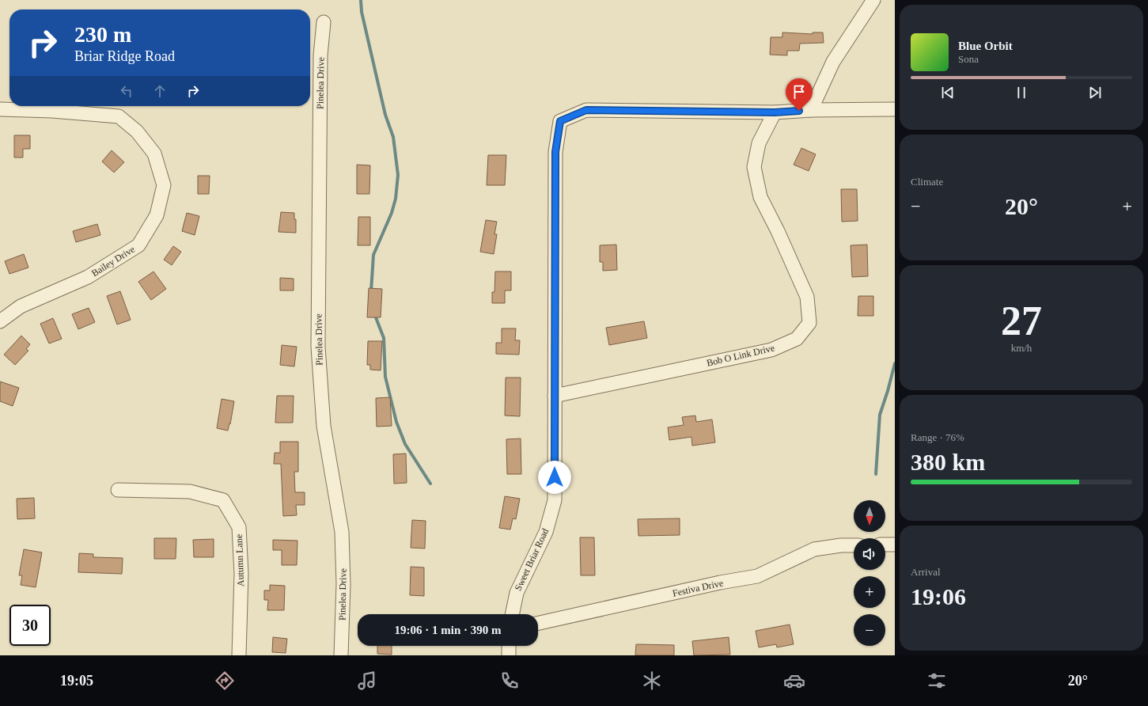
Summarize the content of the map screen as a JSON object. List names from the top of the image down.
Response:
{
  "streets": {
    "street": [
      "Pinelea Drive",
      "Bailey Drive",
      "Bob O Link Drive",
      "Sweet Briar Road",
      "Autumn Lane",
      "Festiva Drive"
    ]
  },
  "crossings": [
    ["Bob O Link Drive", "Sweet Briar Road"]
  ],
  "north": "bottom",
  "page": {
    "turn": ["230 m", "Briar Ridge Road"],
    "song": ["Blue Orbit", "Sona"],
    "tile": [
      "Climate",
      ["27", "km/h"],
      ["Range · 76%", "380 km"],
      ["Arrival", "19:06"]
    ],
    "heat": ["−", "20°", "+"],
    "map_buttons": ["+", "−"],
    "limit": "30",
    "trip": "19:06 · 1 min · 390 m",
    "tabs": ["19:05", "20°"]
  }
}
